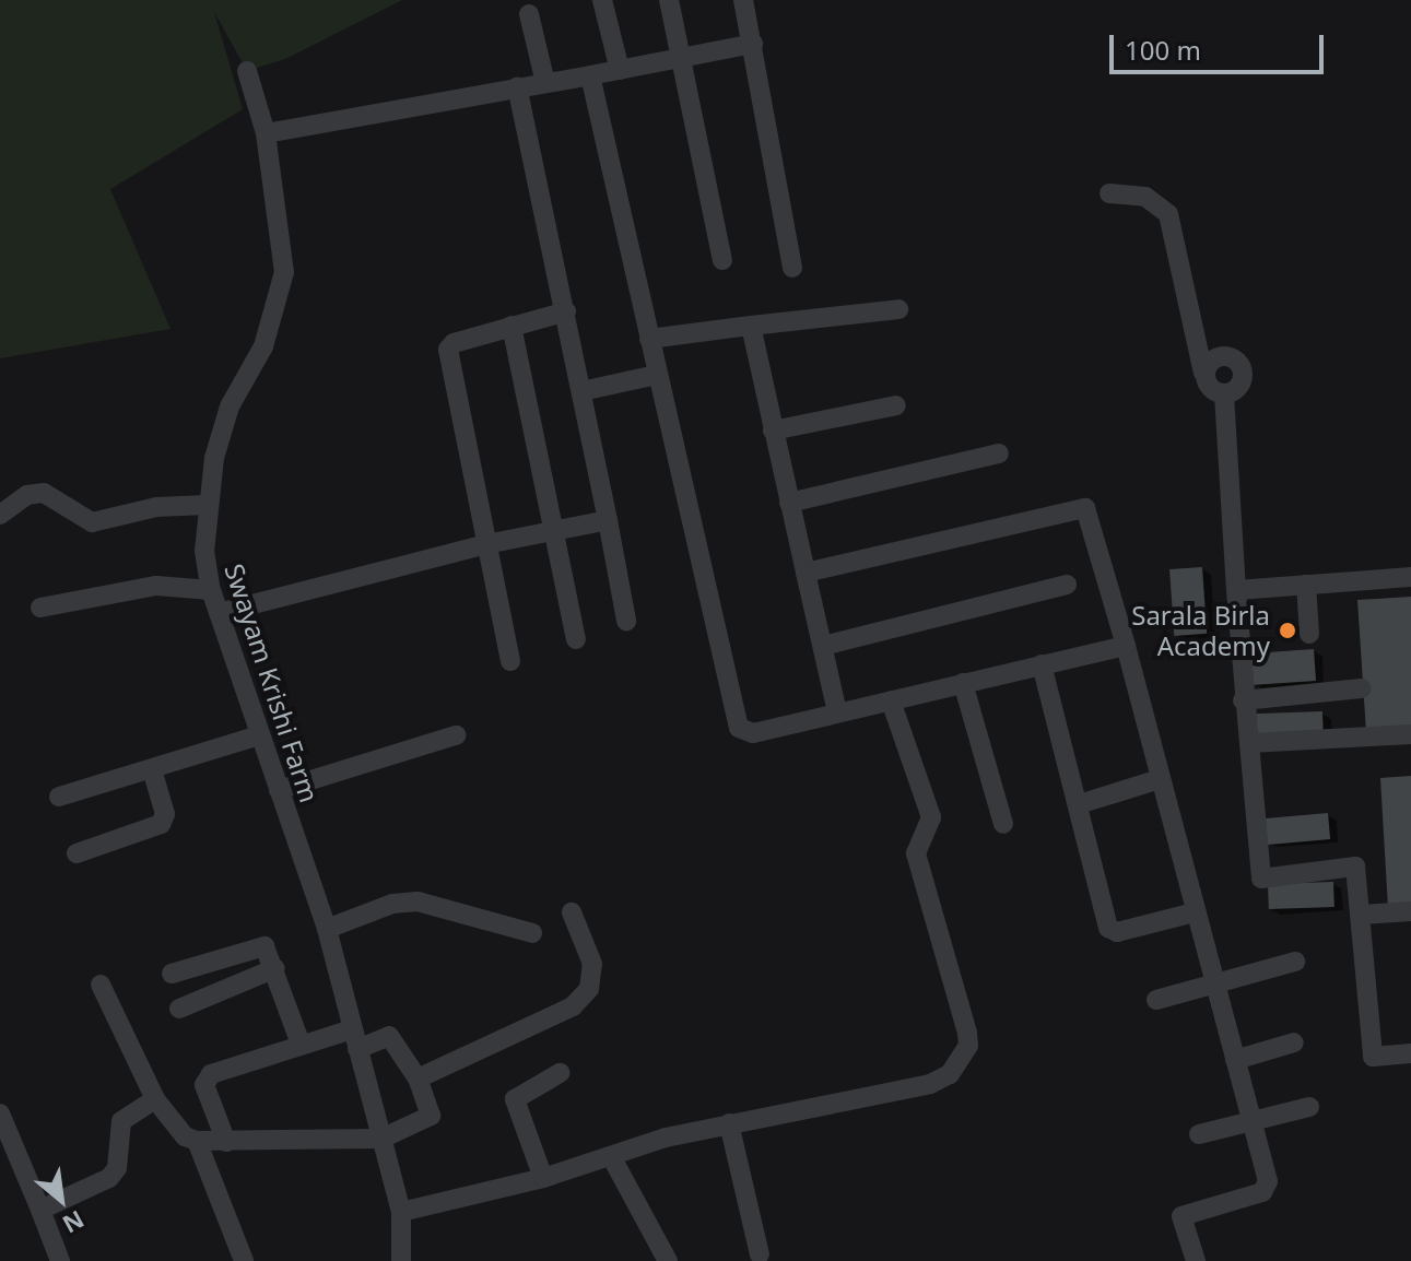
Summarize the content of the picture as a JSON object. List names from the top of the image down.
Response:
{
  "streets": {
    "street": ["Swayam Krishi Farm"]
  },
  "places": ["Sarala Birla Academy"],
  "scale_bar": "100 m",
  "north": "bottom right"
}
